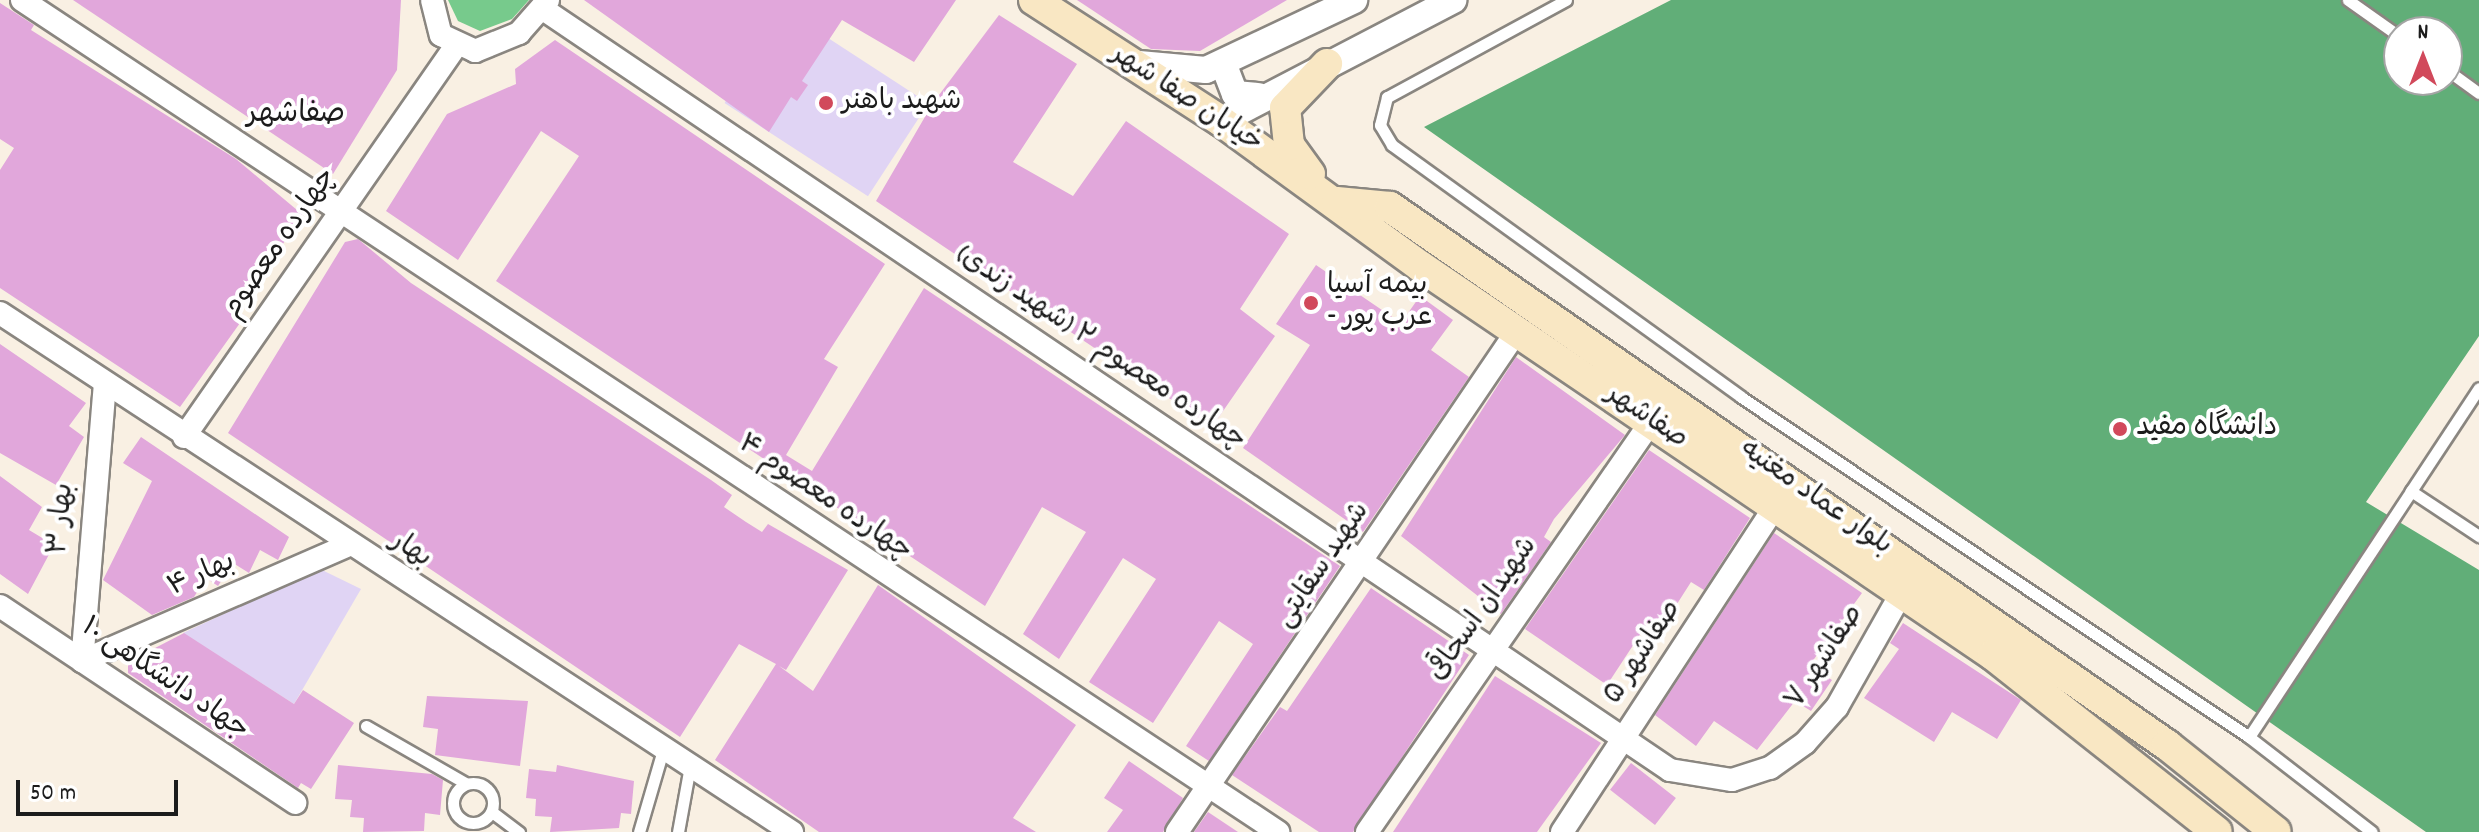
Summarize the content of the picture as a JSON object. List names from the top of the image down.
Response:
{
  "streets": {
    "main road": ["خیابان صفا شهر", "صفاشهر", "بلوار عماد مغنیه"],
    "street": [
      "چهارده معصوم",
      "چهارده معصوم ۲ (شهید زندی)",
      "چهارده معصوم ۴",
      "بهار ۳",
      "بهار",
      "شهید سقایتی",
      "بهار ۴",
      "شهیدان اسحاقی",
      "صفاشهر ۵",
      "صفاشهر ۷",
      "جهاد دانشگاهی ۱۰"
    ]
  },
  "crossings": [
    ["خیابان صفا شهر", "صفاشهر"],
    ["خیابان صفا شهر", "بلوار عماد مغنیه"],
    ["چهارده معصوم", "چهارده معصوم ۴"],
    ["چهارده معصوم", "بهار"],
    ["چهارده معصوم ۲ (شهید زندی)", "شهید سقایتی"],
    ["چهارده معصوم ۲ (شهید زندی)", "شهیدان اسحاقی"],
    ["چهارده معصوم ۲ (شهید زندی)", "صفاشهر ۵"],
    ["چهارده معصوم ۲ (شهید زندی)", "صفاشهر ۷"],
    ["صفاشهر", "بلوار عماد مغنیه"],
    ["صفاشهر", "شهید سقایتی"],
    ["صفاشهر", "شهیدان اسحاقی"],
    ["صفاشهر", "صفاشهر ۵"],
    ["صفاشهر", "صفاشهر ۷"],
    ["چهارده معصوم ۴", "شهید سقایتی"],
    ["بهار ۳", "بهار"],
    ["بهار ۳", "بهار ۴"],
    ["بهار ۳", "جهاد دانشگاهی ۱۰"],
    ["بهار", "بهار ۴"],
    ["بهار ۴", "جهاد دانشگاهی ۱۰"],
    ["صفاشهر ۵", "صفاشهر ۷"]
  ],
  "districts": ["صفاشهر"],
  "places": ["شهید باهنر", "بیمه آسیا - عرب پور", "دانشگاه مفید"],
  "scale_bar": "50 m",
  "north": "top"
}
